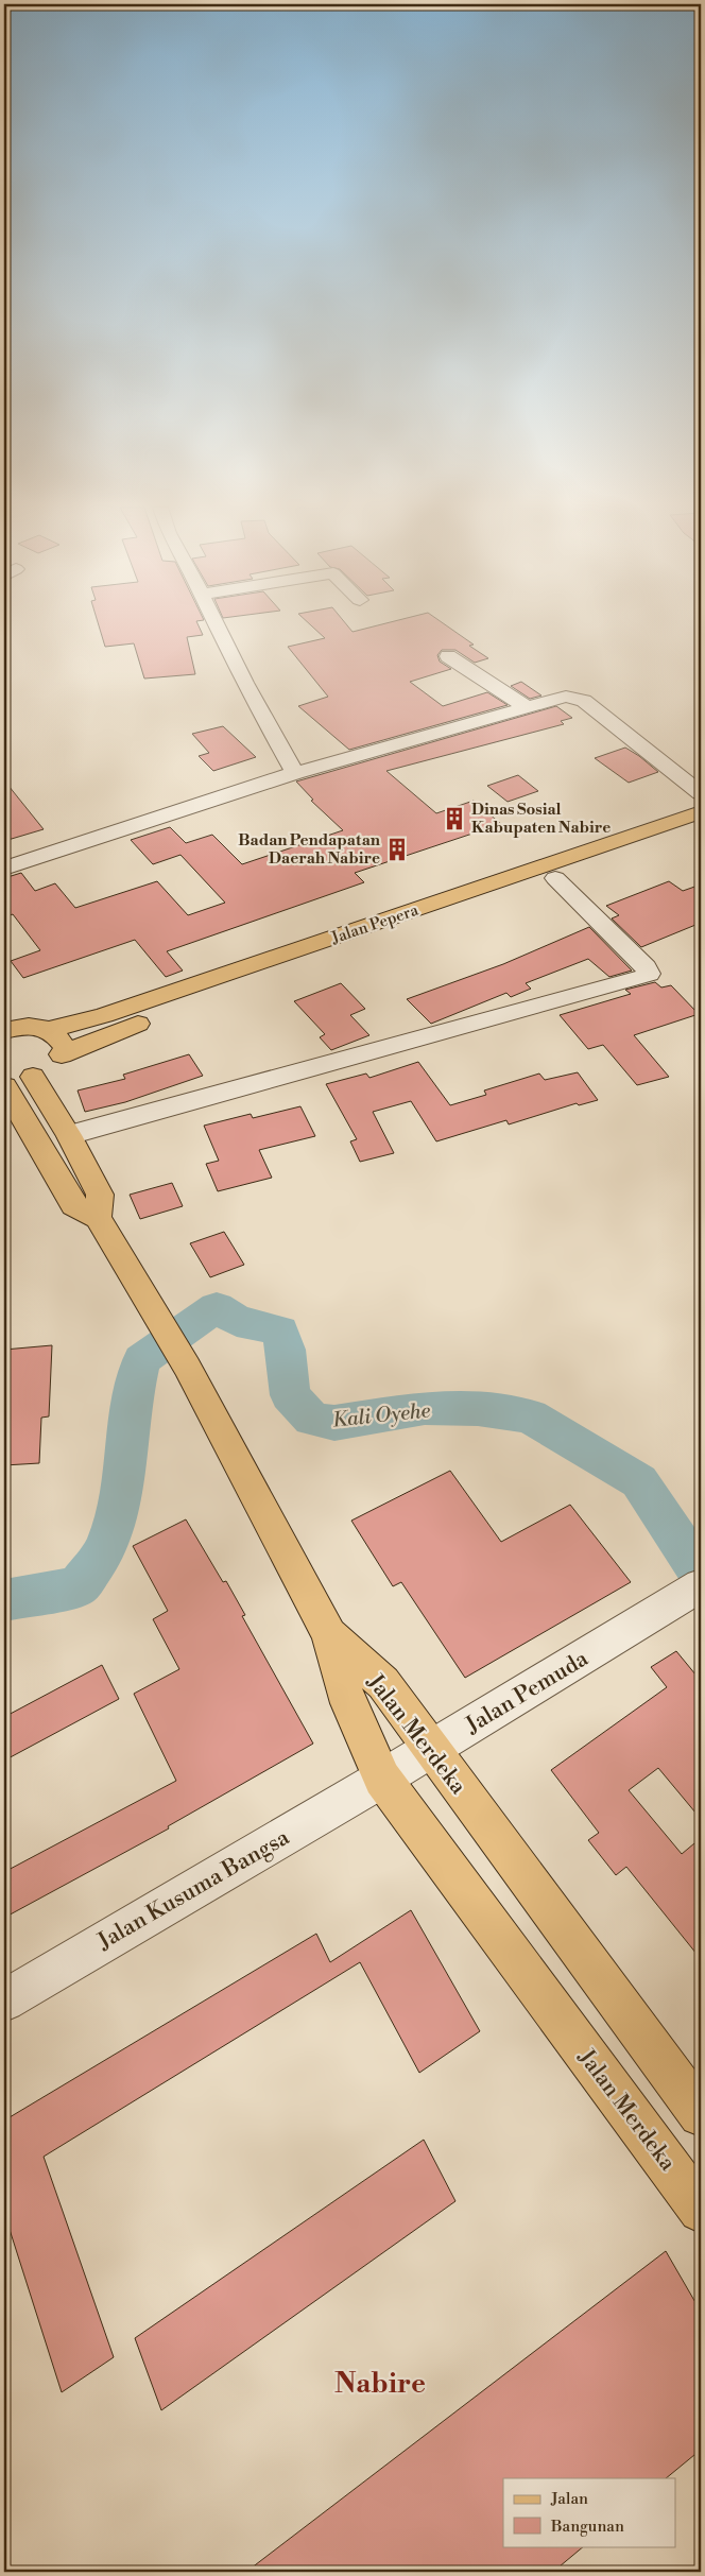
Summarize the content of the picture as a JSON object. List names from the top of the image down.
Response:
{
  "streets": {
    "main road": ["Jalan Pepera", "Jalan Merdeka"],
    "street": ["Jalan Pemuda", "Jalan Kusuma Bangsa"]
  },
  "crossings": [
    ["Jalan Pemuda", "Jalan Merdeka"],
    ["Jalan Pemuda", "Jalan Kusuma Bangsa"],
    ["Jalan Merdeka", "Jalan Kusuma Bangsa"]
  ],
  "districts": ["Nabire"],
  "water": ["Kali Oyehe"],
  "places": {
    "building": ["Dinas Sosial Kabupaten Nabire", "Badan Pendapatan Daerah Nabire"]
  },
  "legend": ["Jalan", "Bangunan"]
}
